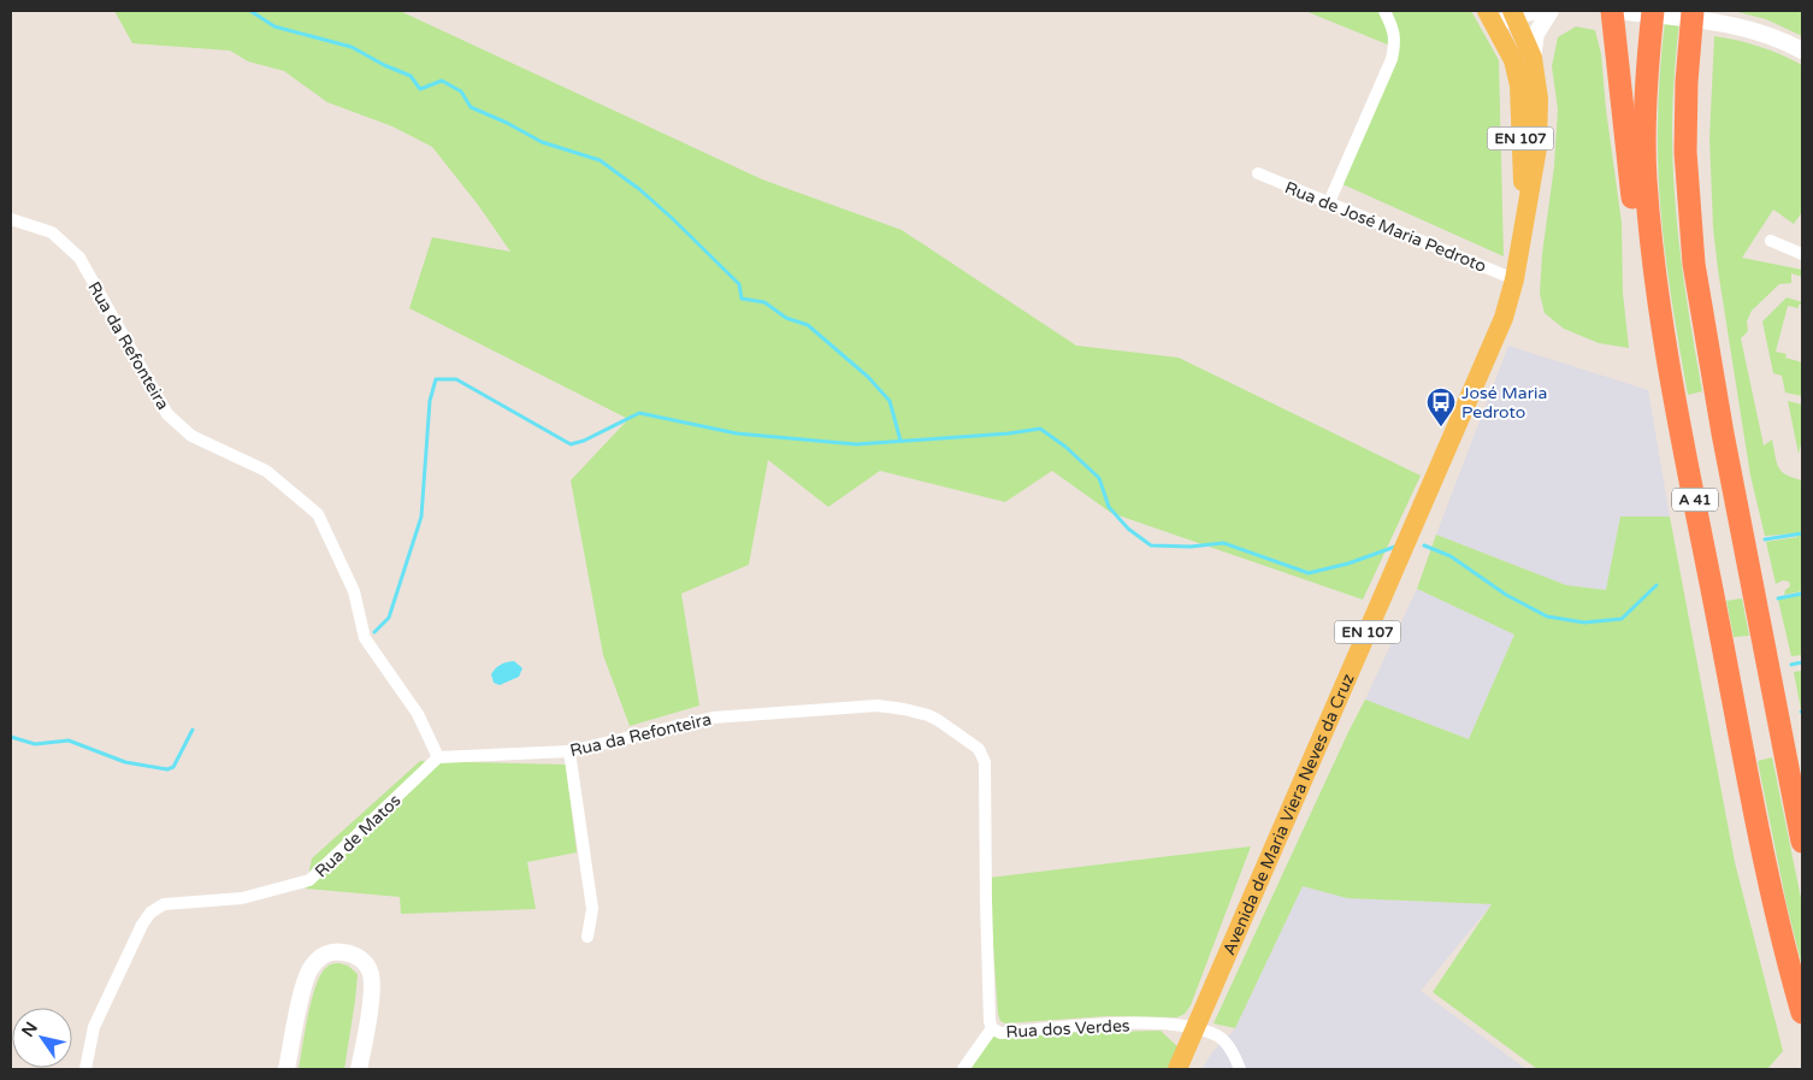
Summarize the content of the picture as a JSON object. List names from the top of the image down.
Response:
{
  "streets": {
    "highway": ["A 41"],
    "main road": ["EN 107", "Avenida de Maria Viera Neves da Cruz"],
    "street": [
      "Rua de José Maria Pedroto",
      "Rua da Refonteira",
      "Rua de Matos",
      "Rua dos Verdes"
    ]
  },
  "crossings": [
    ["EN 107", "Avenida de Maria Viera Neves da Cruz"],
    ["EN 107", "Rua dos Verdes"],
    ["Rua de José Maria Pedroto", "Avenida de Maria Viera Neves da Cruz"],
    ["Rua da Refonteira", "Rua de Matos"],
    ["Rua da Refonteira", "Rua dos Verdes"],
    ["Avenida de Maria Viera Neves da Cruz", "Rua dos Verdes"]
  ],
  "places": {
    "bus stop": ["José Maria Pedroto"]
  },
  "north": "top left"
}
